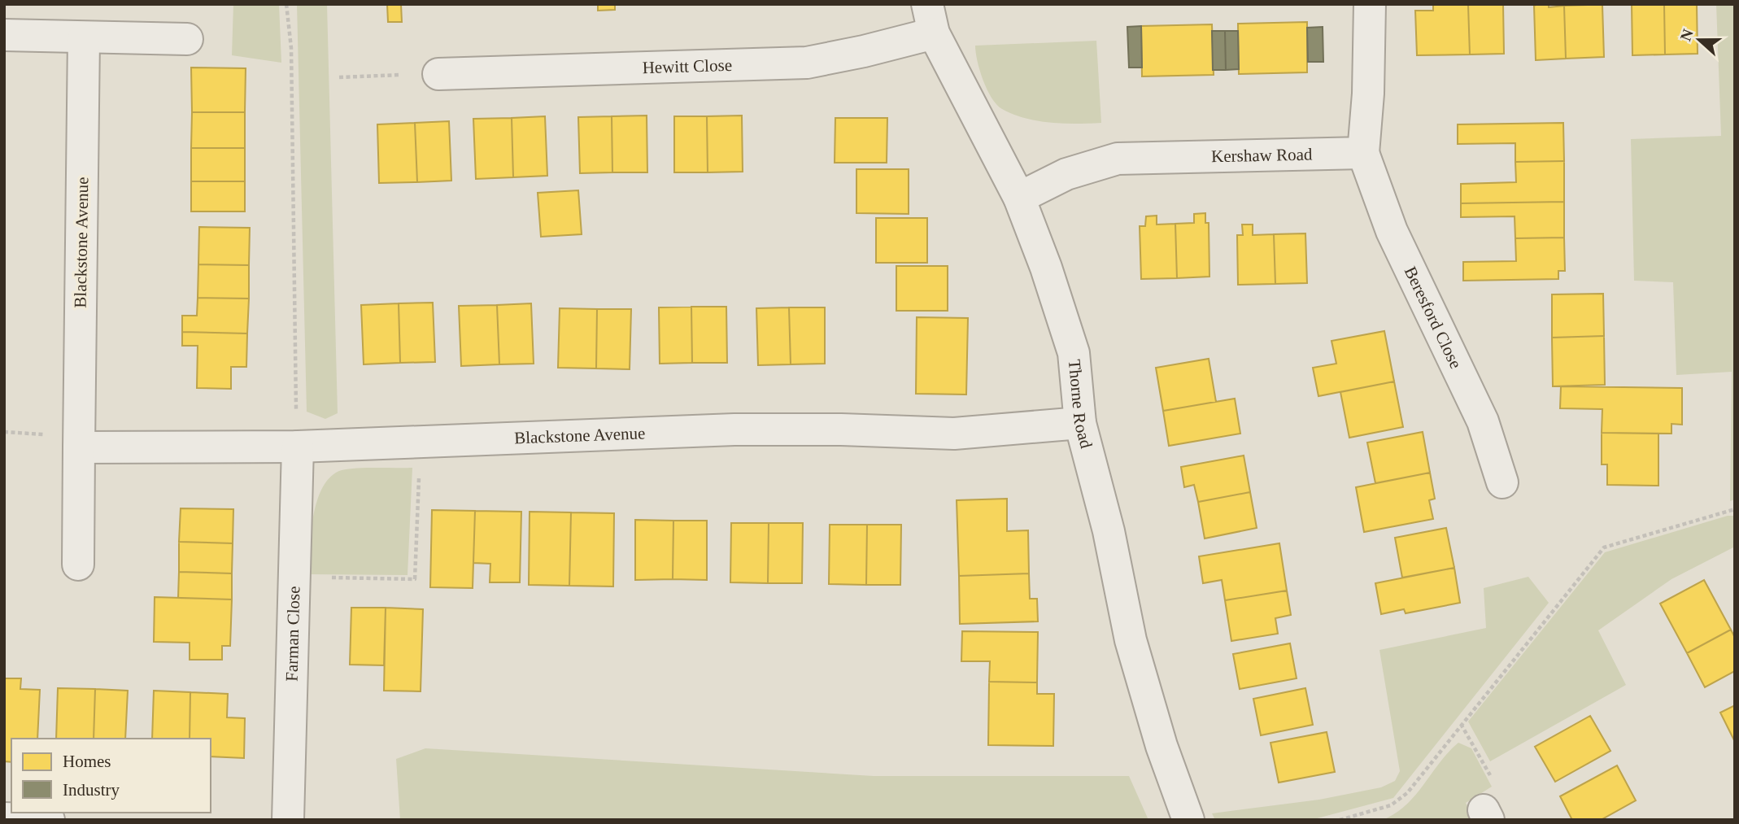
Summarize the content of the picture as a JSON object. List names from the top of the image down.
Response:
{
  "streets": {
    "street": [
      "Hewitt Close",
      "Kershaw Road",
      "Blackstone Avenue",
      "Beresford Close",
      "Thorne Road",
      "Farman Close"
    ]
  },
  "crossings": [
    ["Hewitt Close", "Thorne Road"],
    ["Kershaw Road", "Beresford Close"],
    ["Kershaw Road", "Thorne Road"],
    ["Blackstone Avenue", "Thorne Road"],
    ["Blackstone Avenue", "Farman Close"]
  ],
  "legend": ["Homes", "Industry"],
  "north": "left"
}
